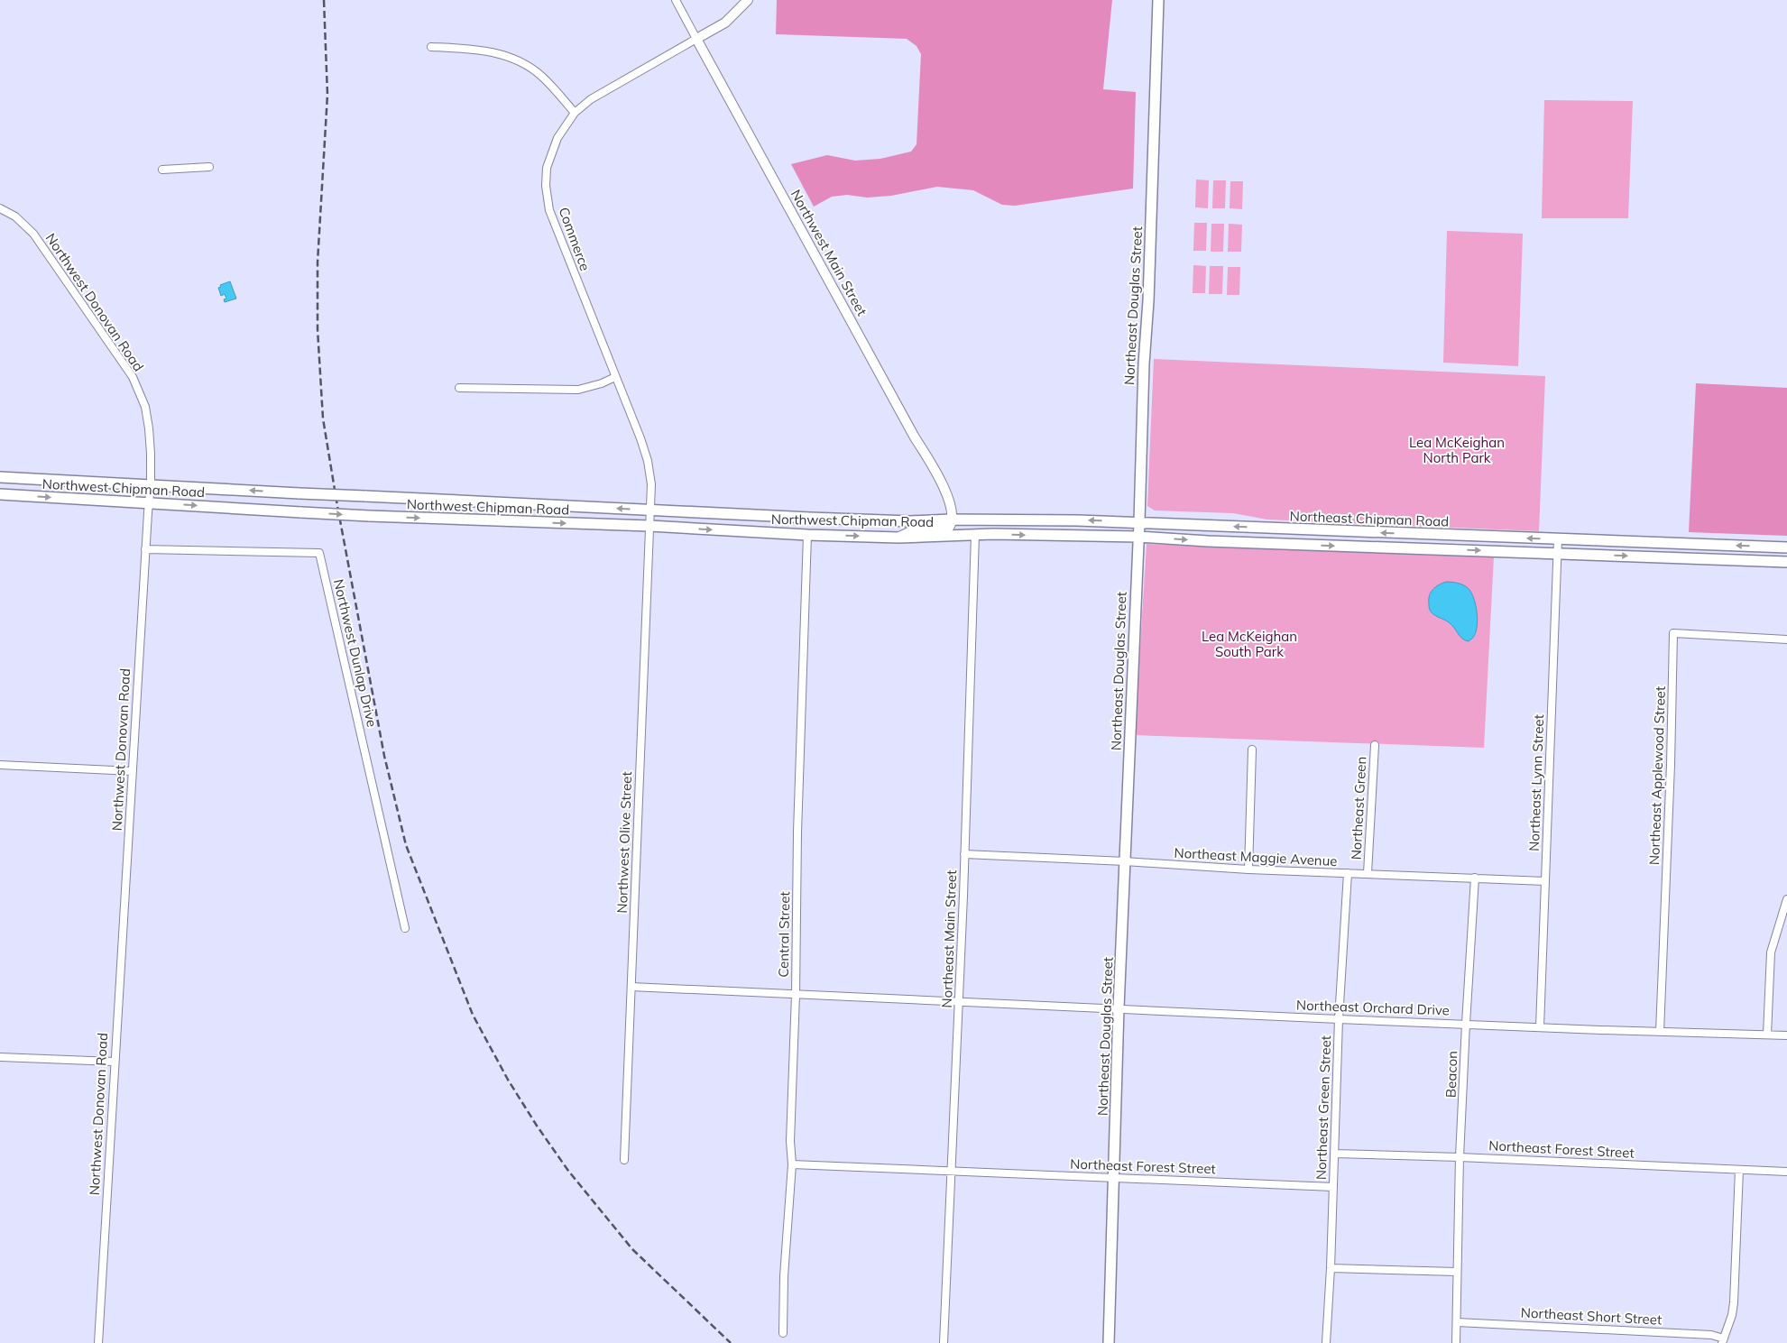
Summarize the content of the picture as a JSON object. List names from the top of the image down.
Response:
{
  "streets": {
    "main road": ["Northeast Douglas Street", "Northwest Chipman Road", "Northeast Chipman Road"],
    "street": [
      "Commerce",
      "Northwest Main Street",
      "Northwest Donovan Road",
      "Northwest Dunlap Drive",
      "Northeast Applewood Street",
      "Northeast Lynn Street",
      "Northeast Green",
      "Northwest Olive Street",
      "Northeast Maggie Avenue",
      "Central Street",
      "Northeast Main Street",
      "Northeast Orchard Drive",
      "Beacon",
      "Northeast Green Street",
      "Northeast Forest Street",
      "Northeast Short Street"
    ]
  },
  "crossings": [
    ["Commerce", "Northwest Main Street"],
    ["Commerce", "Northwest Chipman Road"],
    ["Commerce", "Northwest Olive Street"],
    ["Northwest Main Street", "Northwest Chipman Road"],
    ["Northwest Main Street", "Northeast Chipman Road"],
    ["Northwest Donovan Road", "Northwest Chipman Road"],
    ["Northwest Donovan Road", "Northwest Dunlap Drive"],
    ["Northeast Douglas Street", "Northeast Chipman Road"],
    ["Northeast Douglas Street", "Northeast Maggie Avenue"],
    ["Northeast Douglas Street", "Northeast Orchard Drive"],
    ["Northeast Douglas Street", "Northeast Forest Street"],
    ["Northwest Chipman Road", "Northeast Chipman Road"],
    ["Northwest Chipman Road", "Northwest Olive Street"],
    ["Northwest Chipman Road", "Central Street"],
    ["Northwest Chipman Road", "Northeast Main Street"],
    ["Northeast Chipman Road", "Northeast Lynn Street"],
    ["Northeast Chipman Road", "Northeast Main Street"],
    ["Northeast Applewood Street", "Northeast Orchard Drive"],
    ["Northeast Lynn Street", "Northeast Maggie Avenue"],
    ["Northeast Lynn Street", "Northeast Orchard Drive"],
    ["Northeast Green", "Northeast Maggie Avenue"],
    ["Northwest Olive Street", "Northeast Orchard Drive"],
    ["Northeast Maggie Avenue", "Northeast Main Street"],
    ["Northeast Maggie Avenue", "Beacon"],
    ["Northeast Maggie Avenue", "Northeast Green Street"],
    ["Central Street", "Northeast Orchard Drive"],
    ["Central Street", "Northeast Forest Street"],
    ["Northeast Main Street", "Northeast Orchard Drive"],
    ["Northeast Main Street", "Northeast Forest Street"],
    ["Northeast Orchard Drive", "Beacon"],
    ["Northeast Orchard Drive", "Northeast Green Street"],
    ["Beacon", "Northeast Forest Street"],
    ["Beacon", "Northeast Short Street"],
    ["Northeast Green Street", "Northeast Forest Street"]
  ],
  "parks": ["Lea McKeighan North Park", "Lea McKeighan South Park"]
}
